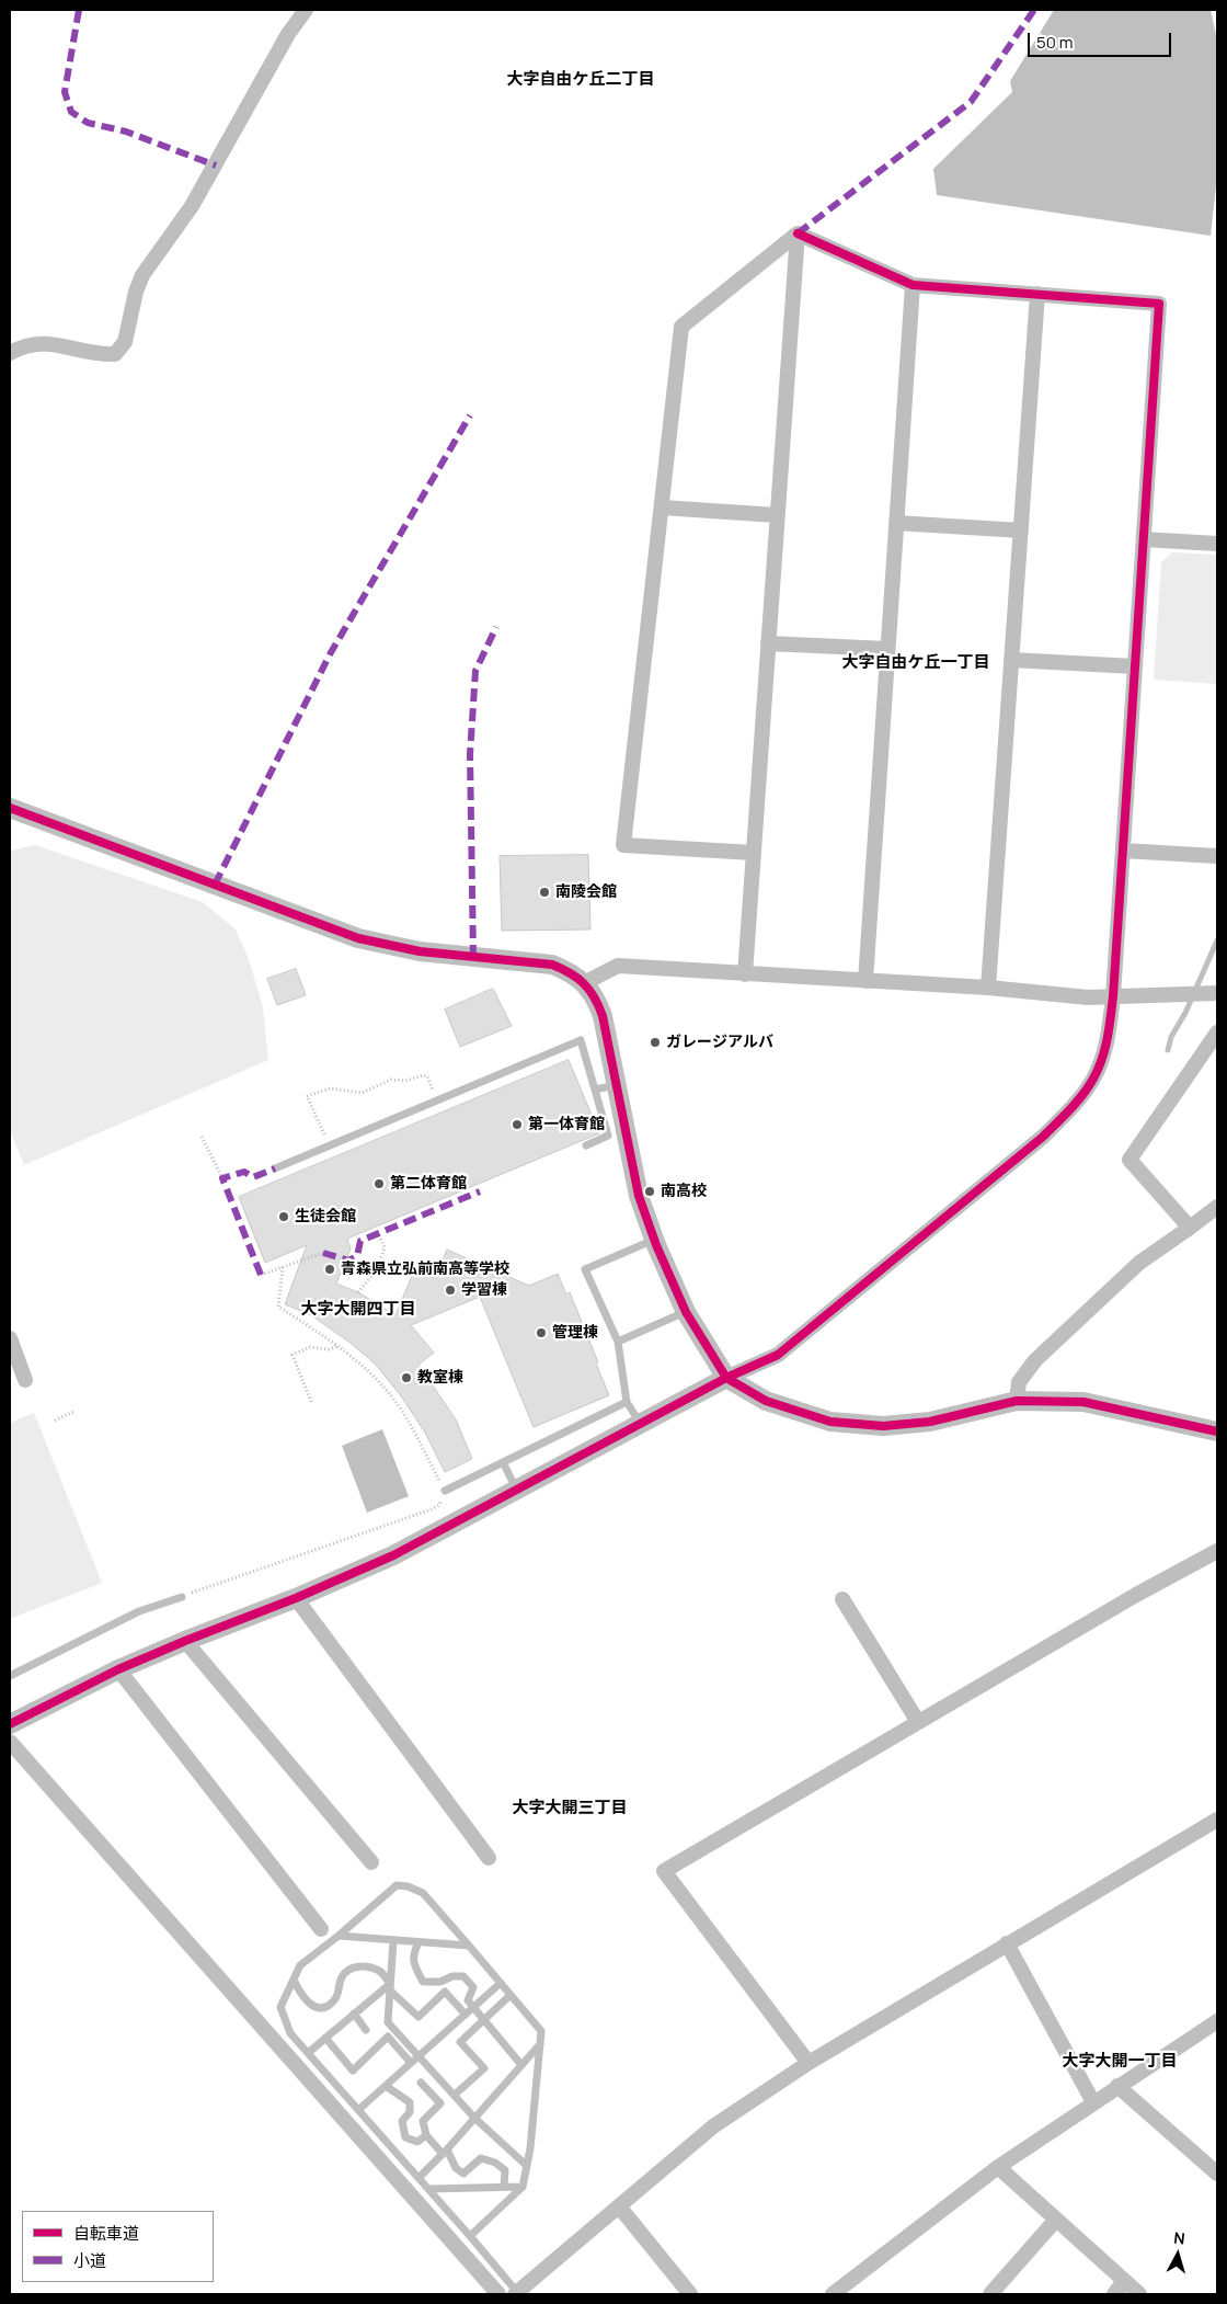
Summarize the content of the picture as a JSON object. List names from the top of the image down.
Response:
{
  "districts": [
    "大字自由ケ丘二丁目",
    "大字自由ケ丘一丁目",
    "大字大開四丁目",
    "大字大開三丁目",
    "大字大開一丁目"
  ],
  "places": [
    "南陵会館",
    "ガレージアルバ",
    "第一体育館",
    "第二体育館",
    "南高校",
    "生徒会館",
    "青森県立弘前南高等学校",
    "学習棟",
    "管理棟",
    "教室棟"
  ],
  "legend": ["自転車道", "小道"],
  "scale_bar": "50 m",
  "north": "top"
}
